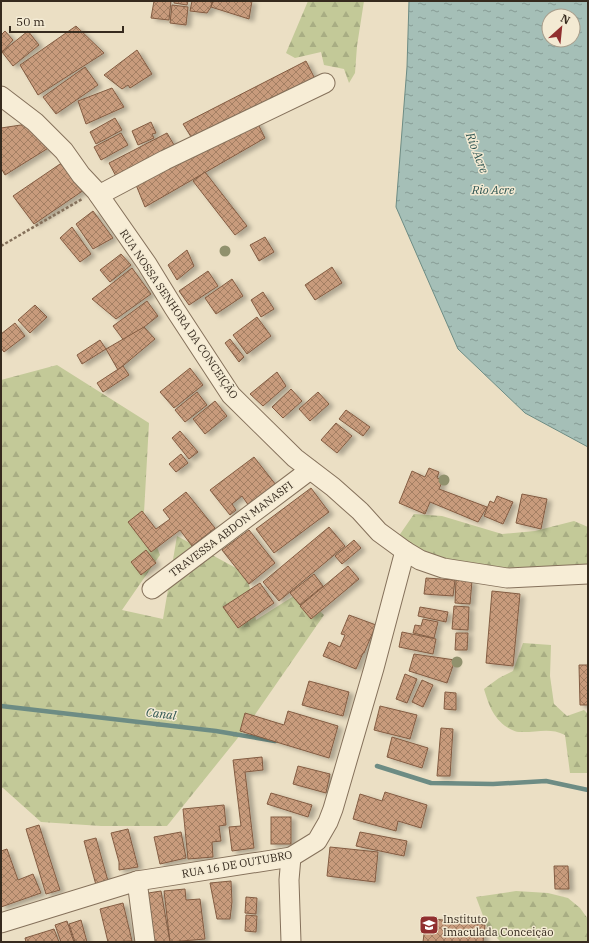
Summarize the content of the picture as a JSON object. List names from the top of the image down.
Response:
{
  "streets": {
    "street": ["RUA NOSSA SENHORA DA CONCEIÇÃO", "TRAVESSA ABDON MANASFI", "RUA 16 DE OUTUBRO"]
  },
  "crossings": [
    ["RUA NOSSA SENHORA DA CONCEIÇÃO", "TRAVESSA ABDON MANASFI"],
    ["RUA NOSSA SENHORA DA CONCEIÇÃO", "RUA 16 DE OUTUBRO"]
  ],
  "water": ["Río Acre", "Rio Acre", "Canal"],
  "places": {
    "school or university": ["Instituto Imaculada Conceição"]
  },
  "scale_bar": "50 m",
  "north": "top right"
}
